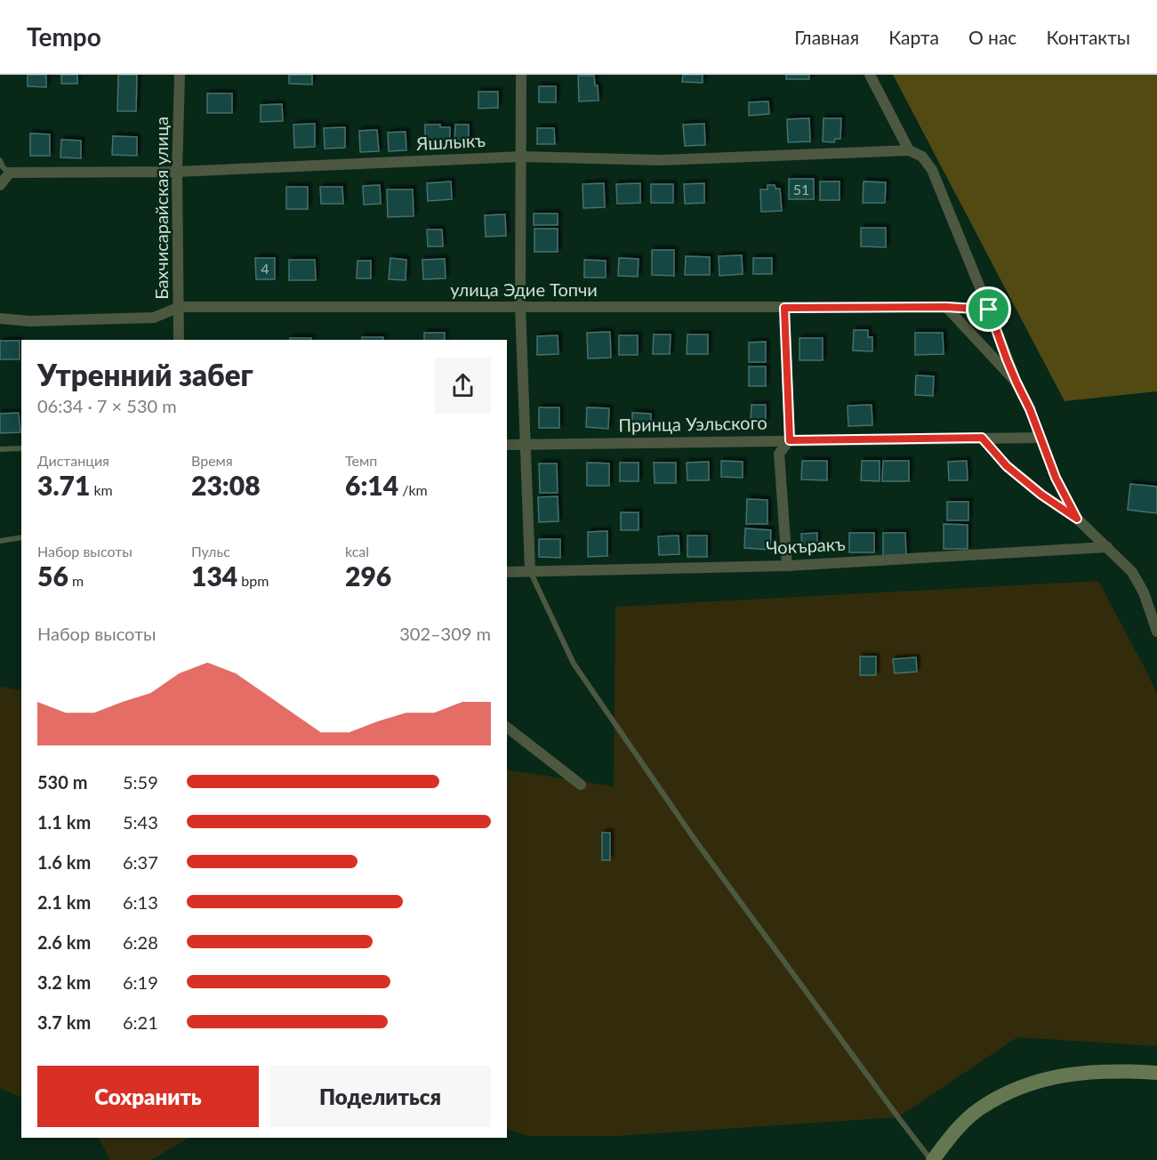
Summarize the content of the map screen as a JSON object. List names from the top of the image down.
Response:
{
  "streets": {
    "street": [
      "Яшлыкъ",
      "Бахчисарайская улица",
      "улица Эдие Топчи",
      "Принца Уэльского",
      "Чокъракъ"
    ]
  },
  "crossings": [
    ["Яшлыкъ", "Бахчисарайская улица"],
    ["Бахчисарайская улица", "улица Эдие Топчи"]
  ],
  "house_numbers": ["51", "4"],
  "page": {
    "header": "Tempo",
    "nav": [
      "Главная",
      "Карта",
      "О нас",
      "Контакты"
    ],
    "heading": ["Утренний забег", "06:34 · 7 × 530 m"],
    "stats": [
      ["Дистанция", "3.71 km"],
      ["Время", "23:08"],
      ["Темп", "6:14 /km"],
      ["Набор высоты", "56 m"],
      ["Пульс", "134 bpm"],
      ["kcal", "296"]
    ],
    "chart": ["Набор высоты", "302–309 m"],
    "list": [
      {
        "name": "530 m",
        "note": "5:59"
      },
      {
        "name": "1.1 km",
        "note": "5:43"
      },
      {
        "name": "1.6 km",
        "note": "6:37"
      },
      {
        "name": "2.1 km",
        "note": "6:13"
      },
      {
        "name": "2.6 km",
        "note": "6:28"
      },
      {
        "name": "3.2 km",
        "note": "6:19"
      },
      {
        "name": "3.7 km",
        "note": "6:21"
      }
    ],
    "buttons": ["Сохранить", "Поделиться"]
  }
}
